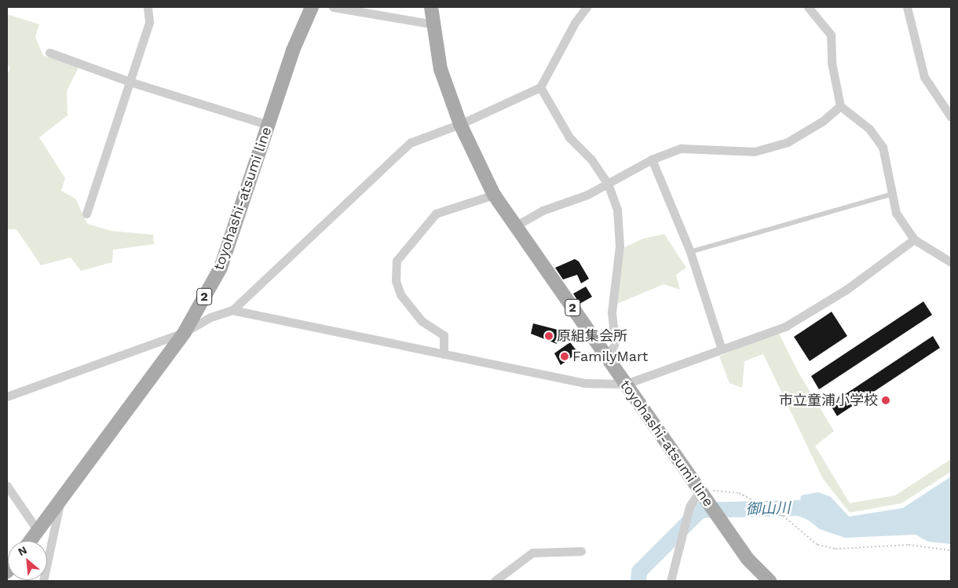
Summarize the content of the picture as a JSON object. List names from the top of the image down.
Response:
{
  "streets": {
    "main road": ["toyohashi-atsumi line", "2"]
  },
  "water": ["御山川"],
  "places": ["原組集会所", "FamilyMart", "市立童浦小学校"],
  "north": "top left"
}
